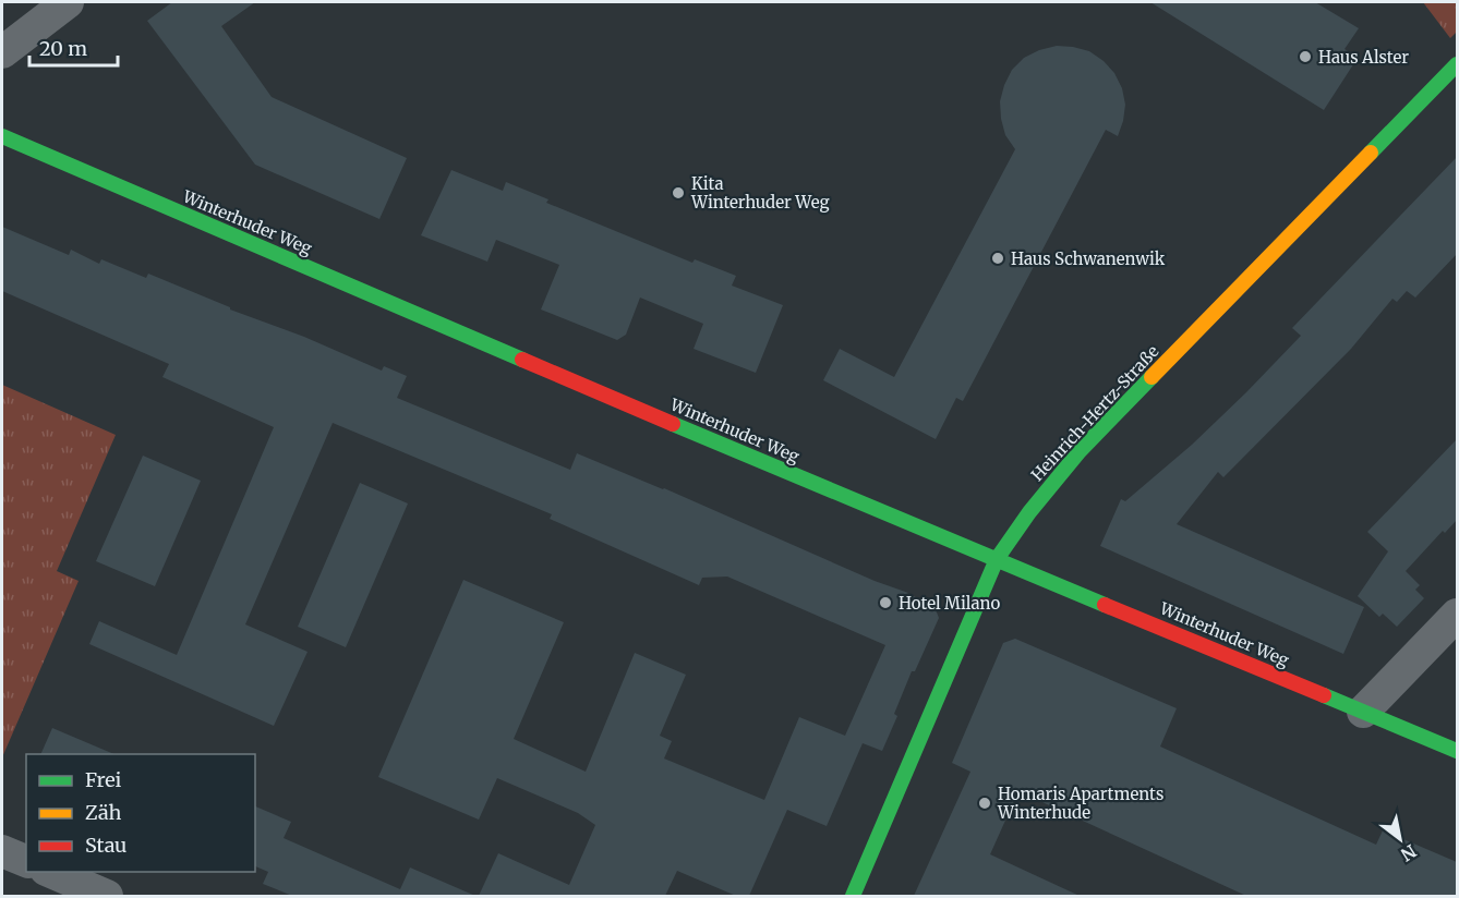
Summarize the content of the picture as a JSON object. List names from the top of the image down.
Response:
{
  "streets": {
    "main road": ["Winterhuder Weg", "Heinrich-Hertz-Straße"]
  },
  "crossings": [
    ["Winterhuder Weg", "Heinrich-Hertz-Straße"]
  ],
  "places": [
    "Haus Alster",
    "Kita Winterhuder Weg",
    "Haus Schwanenwik",
    "Hotel Milano",
    "Homaris Apartments Winterhude"
  ],
  "legend": ["Frei", "Zäh", "Stau"],
  "scale_bar": "20 m",
  "north": "bottom right"
}
